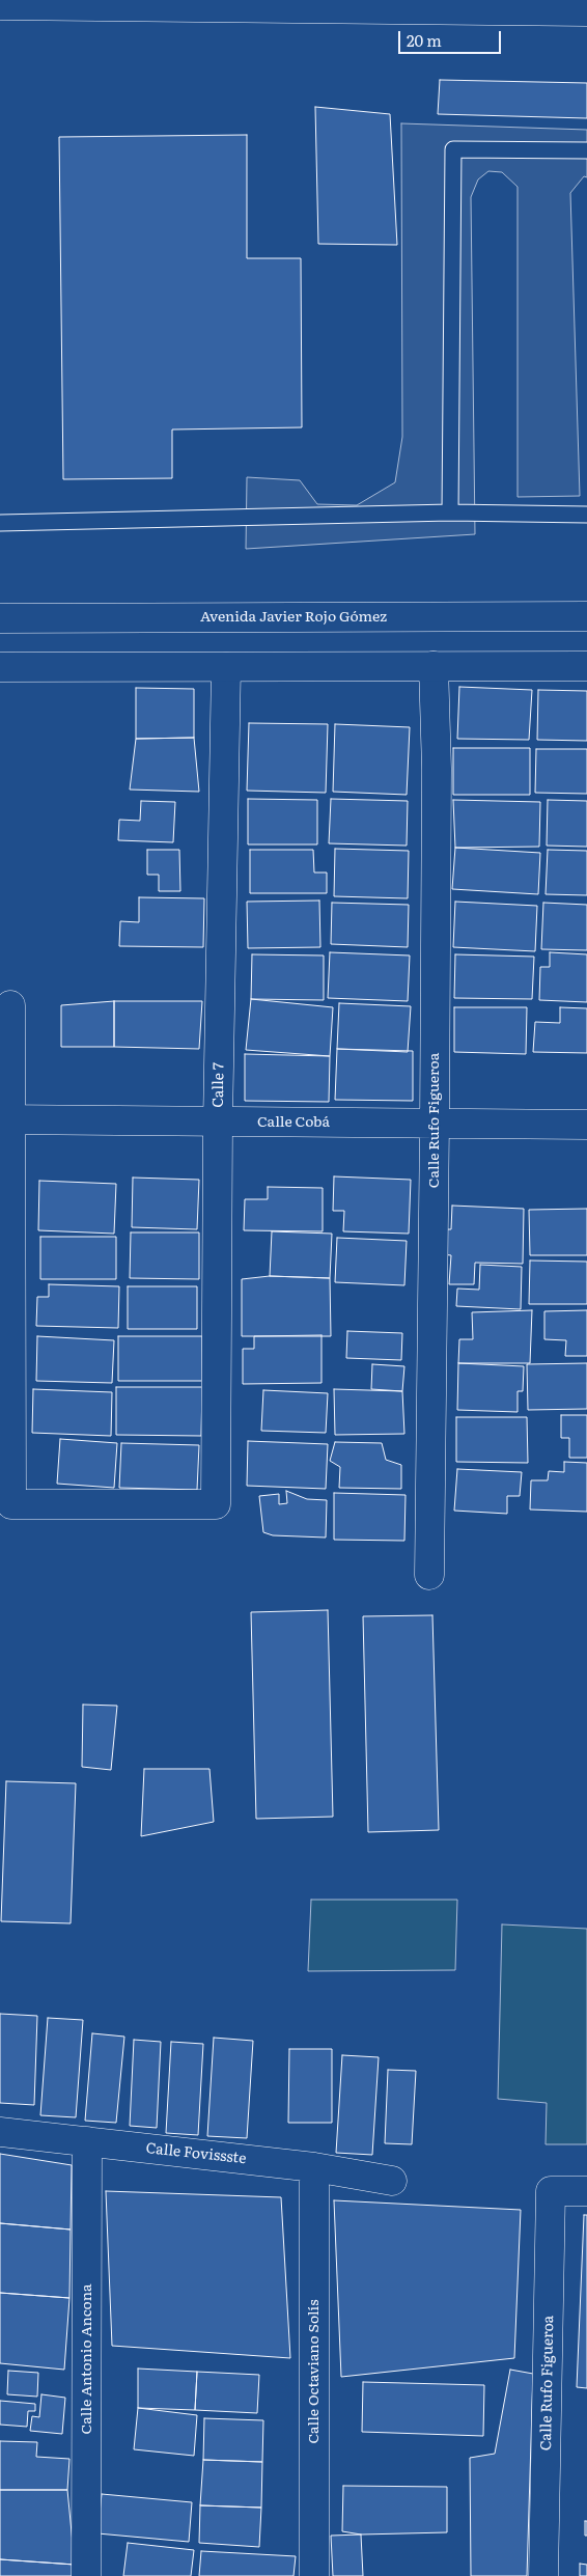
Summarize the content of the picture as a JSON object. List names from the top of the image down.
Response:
{
  "streets": {
    "street": [
      "Avenida Javier Rojo Gómez",
      "Calle 7",
      "Calle Rufo Figueroa",
      "Calle Cobá",
      "Calle Fovissste",
      "Calle Antonio Ancona",
      "Calle Octaviano Solís"
    ]
  },
  "crossings": [
    ["Calle 7", "Calle Cobá"],
    ["Calle Rufo Figueroa", "Calle Cobá"],
    ["Calle Fovissste", "Calle Antonio Ancona"],
    ["Calle Fovissste", "Calle Octaviano Solís"]
  ],
  "scale_bar": "20 m"
}
